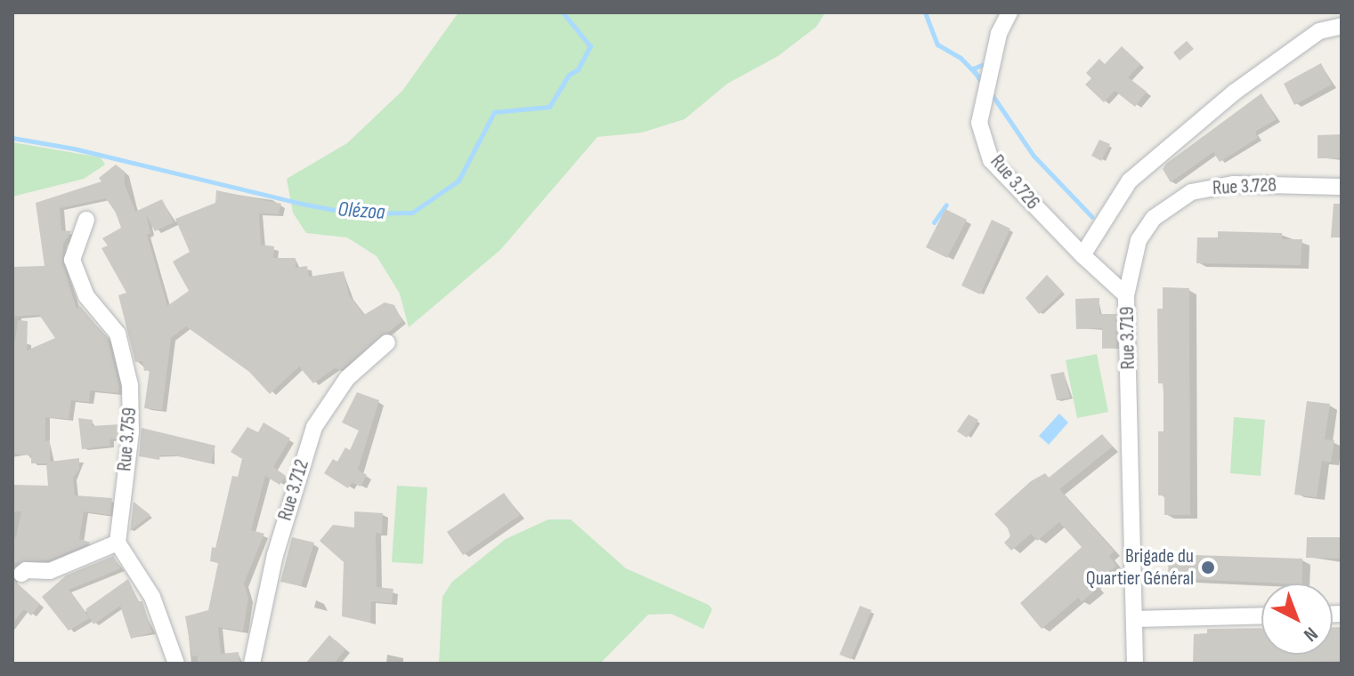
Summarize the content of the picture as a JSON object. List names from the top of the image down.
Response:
{
  "streets": {
    "street": [
      "Rue 3.726",
      "Rue 3.728",
      "Rue 3.719",
      "Rue 3.759",
      "Rue 3.712"
    ]
  },
  "crossings": [
    ["Rue 3.726", "Rue 3.719"],
    ["Rue 3.728", "Rue 3.719"]
  ],
  "water": ["Olézoa"],
  "places": ["Brigade du Quartier Général"],
  "north": "bottom right"
}
